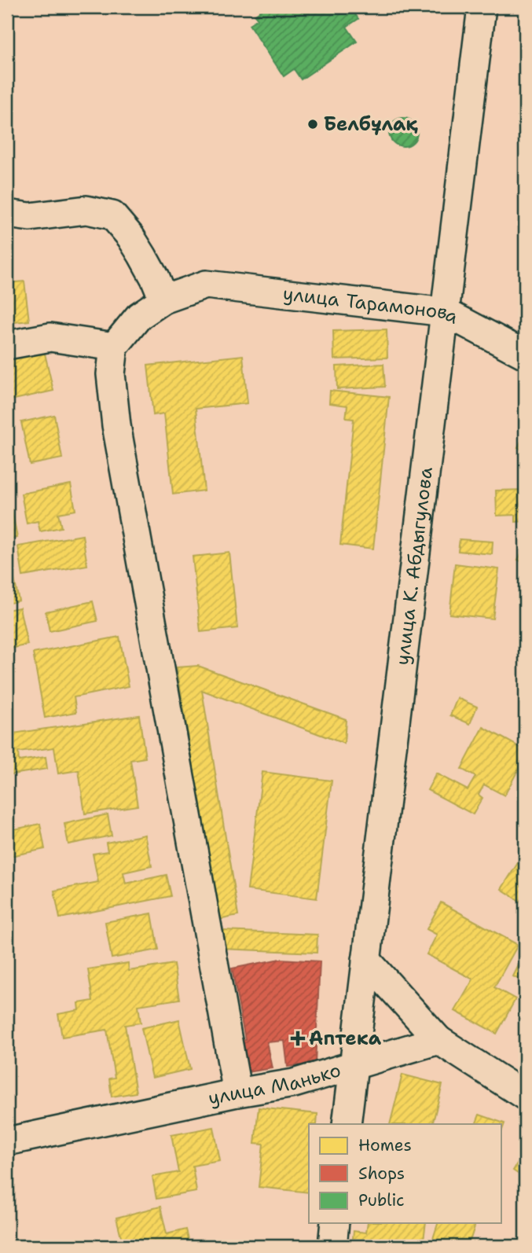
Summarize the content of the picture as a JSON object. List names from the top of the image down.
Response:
{
  "streets": {
    "street": ["улица Тарамонова", "улица К. Абдыгулова", "улица Манько"]
  },
  "crossings": [
    ["улица Тарамонова", "улица К. Абдыгулова"],
    ["улица К. Абдыгулова", "улица Манько"]
  ],
  "places": {
    "other": ["Белбұлақ"],
    "health": ["Аптека"]
  },
  "legend": ["Homes", "Shops", "Public"]
}
